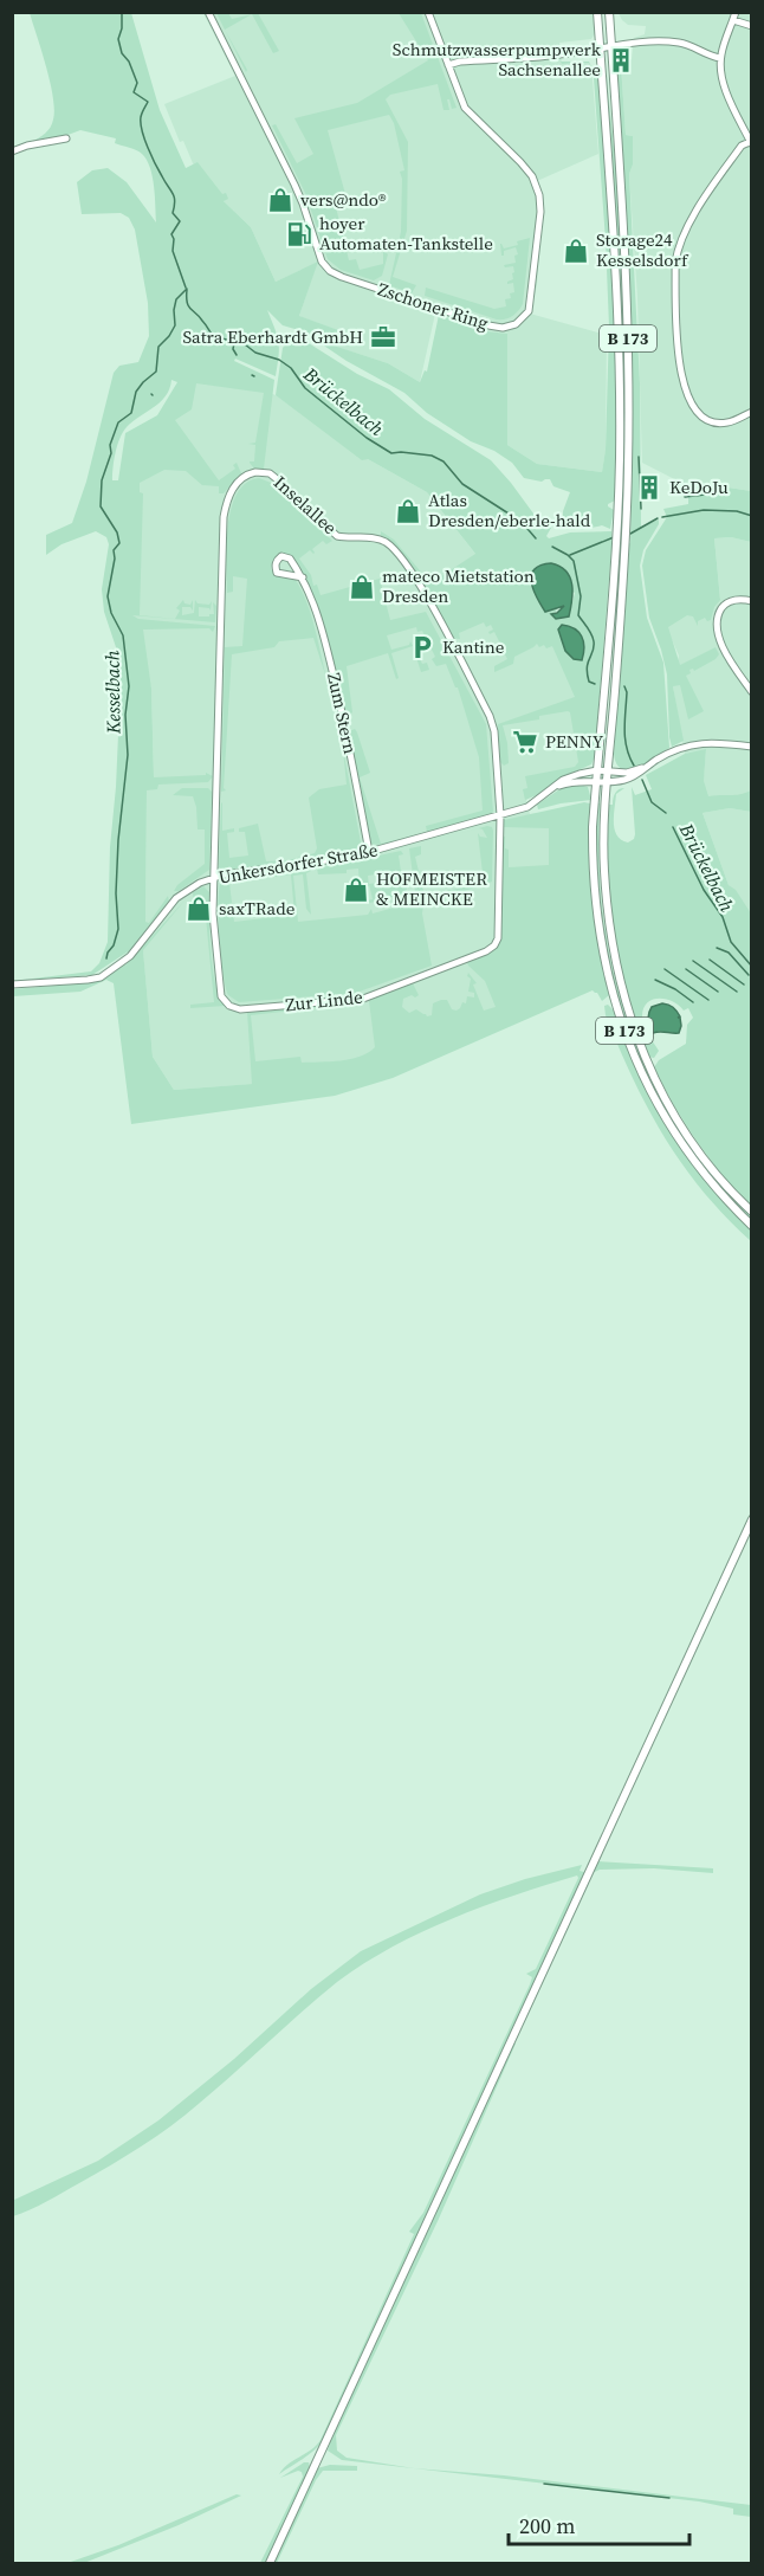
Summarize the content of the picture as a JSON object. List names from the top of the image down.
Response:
{
  "streets": {
    "main road": ["B 173"],
    "street": [
      "Zschoner Ring",
      "Inselallee",
      "Zum Stern",
      "Unkersdorfer Straße",
      "Zur Linde"
    ]
  },
  "crossings": [
    ["B 173", "Unkersdorfer Straße"],
    ["Inselallee", "Unkersdorfer Straße"],
    ["Inselallee", "Zur Linde"],
    ["Zum Stern", "Unkersdorfer Straße"],
    ["Unkersdorfer Straße", "Zur Linde"]
  ],
  "water": ["Brückelbach", "Kesselbach"],
  "places": {
    "building": ["Schmutzwasserpumpwerk Sachsenallee", "KeDoJu"],
    "shop": [
      "vers@ndo®",
      "Storage24 Kesselsdorf",
      "Atlas Dresden/eberle-hald",
      "mateco Mietstation Dresden",
      "HOFMEISTER & MEINCKE",
      "saxTRade"
    ],
    "fuel station": ["hoyer Automaten-Tankstelle"],
    "office": ["Satra Eberhardt GmbH"],
    "parking": ["Kantine"],
    "supermarket": ["PENNY"]
  },
  "scale_bar": "200 m"
}
